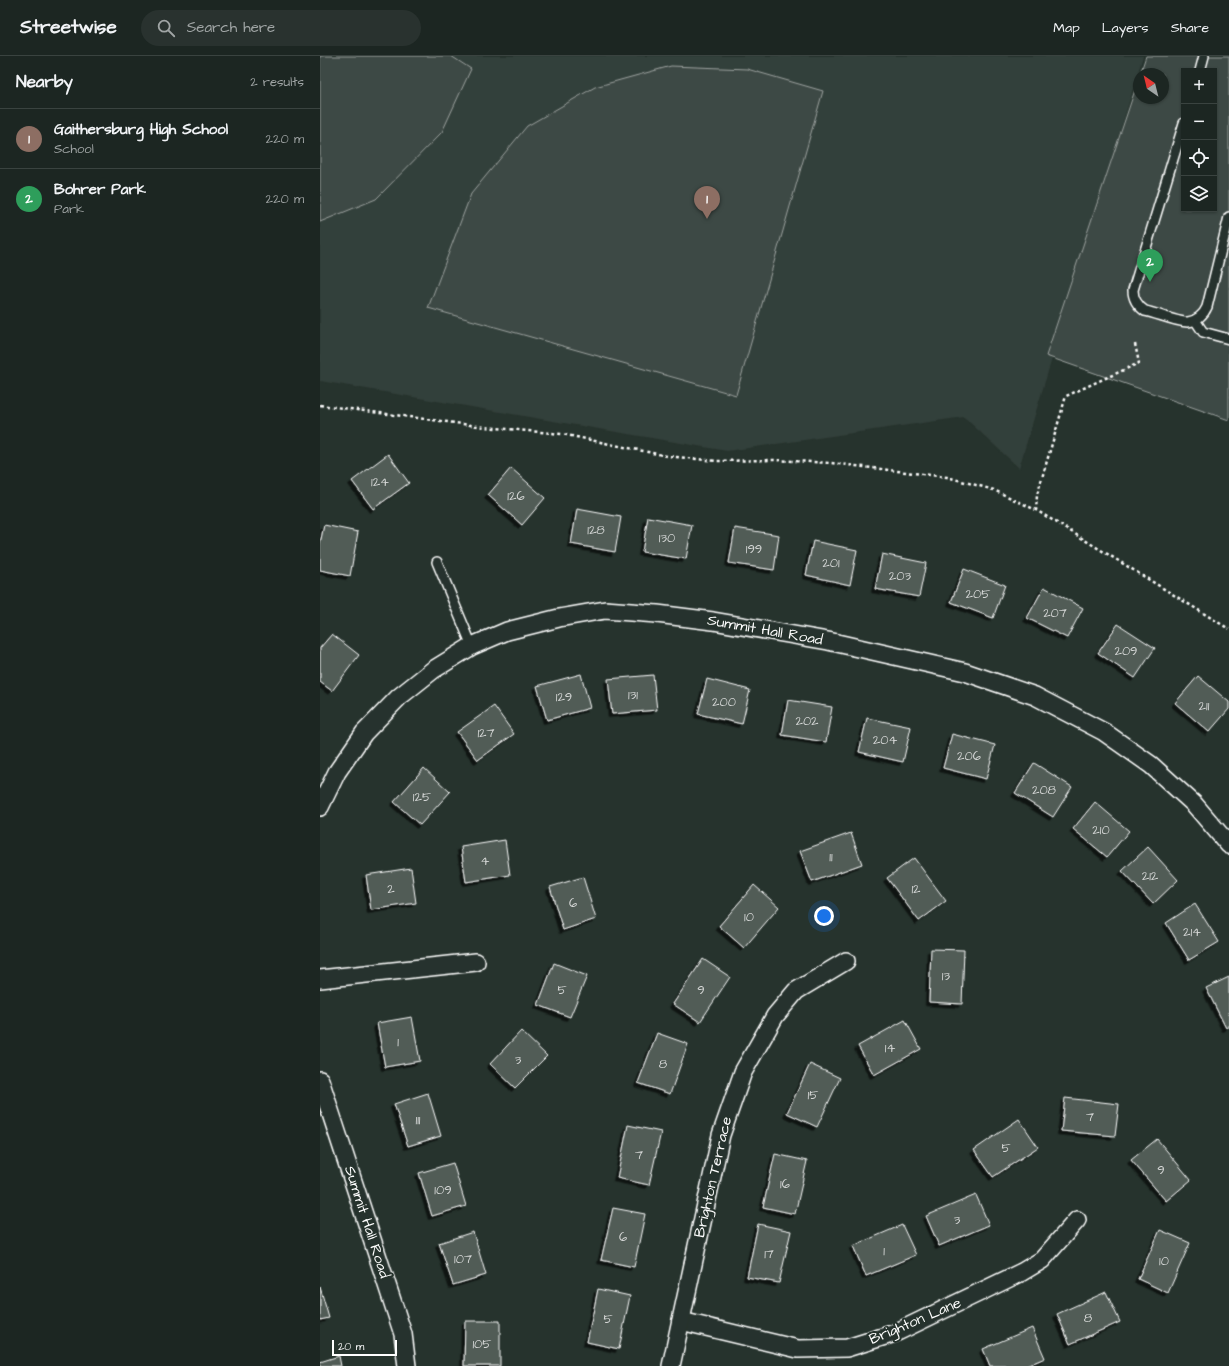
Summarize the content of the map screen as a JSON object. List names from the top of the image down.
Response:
{
  "streets": {
    "street": ["Summit Hall Road", "Brighton Terrace", "Brighton Lane"]
  },
  "crossings": [
    ["Brighton Terrace", "Brighton Lane"]
  ],
  "house_numbers": [
    "124",
    "126",
    "128",
    "130",
    "199",
    "201",
    "203",
    "205",
    "207",
    "209",
    "131",
    "129",
    "200",
    "211",
    "202",
    "127",
    "204",
    "206",
    "208",
    "125",
    "210",
    "11",
    "4",
    "212",
    "2",
    "12",
    "6",
    "10",
    "214",
    "13",
    "5",
    "9",
    "1",
    "14",
    "3",
    "8",
    "15",
    "7",
    "111",
    "5",
    "7",
    "9",
    "16",
    "109",
    "3",
    "6",
    "1",
    "17",
    "107",
    "10",
    "8",
    "5",
    "105"
  ],
  "scale_bar": "20 m",
  "north": "top left",
  "page": {
    "header": "Streetwise",
    "search": "Search here",
    "nav": ["Map", "Layers", "Share"],
    "heading": ["Nearby", "2 results"],
    "map_buttons": ["+", "−"],
    "list": [
      {
        "mark": "1",
        "name": "Gaithersburg High School",
        "note": "School",
        "value": "220 m"
      },
      {
        "mark": "2",
        "name": "Bohrer Park",
        "note": "Park",
        "value": "220 m"
      }
    ],
    "pins": ["1", "2"],
    "scale": "20 m"
  }
}
